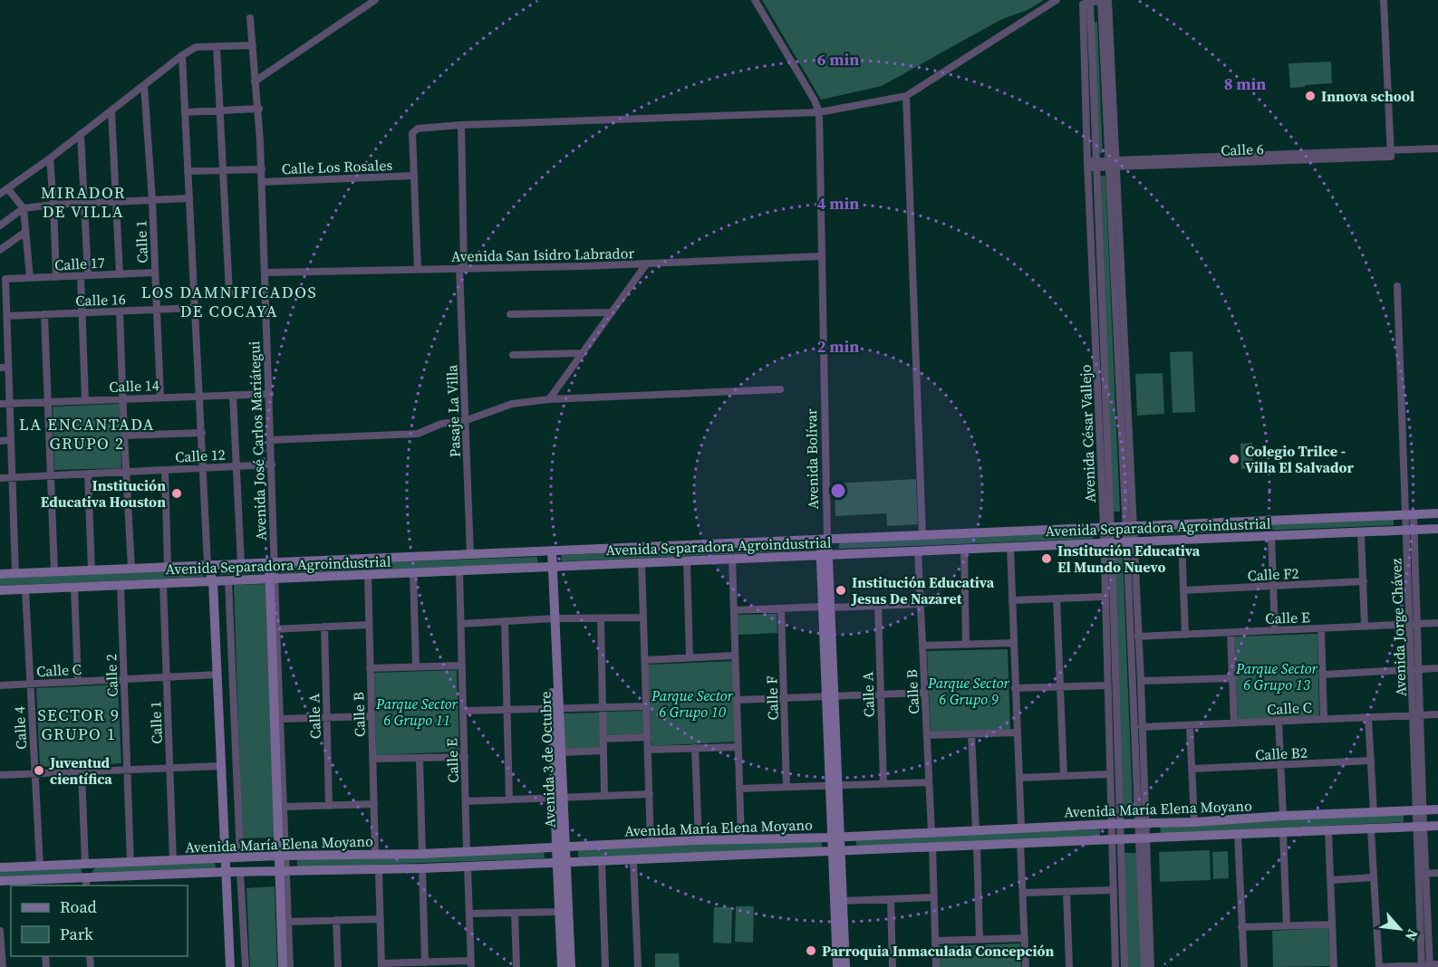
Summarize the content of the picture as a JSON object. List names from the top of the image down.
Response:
{
  "streets": {
    "street": [
      "Calle 6",
      "Calle Los Rosales",
      "Calle 1",
      "Avenida San Isidro Labrador",
      "Calle 17",
      "Calle 16",
      "Calle 14",
      "Pasaje La Villa",
      "Avenida César Vallejo",
      "Avenida José Carlos Mariátegui",
      "Calle 12",
      "Avenida Bolívar",
      "Avenida Separadora Agroindustrial",
      "Calle F2",
      "Calle E",
      "Avenida Jorge Chávez",
      "Calle C",
      "Calle 2",
      "Calle B",
      "Calle A",
      "Calle F",
      "Calle 4",
      "Calle B2",
      "Avenida 3 de Octubre",
      "Avenida María Elena Moyano"
    ]
  },
  "crossings": [
    ["Calle 6", "Avenida César Vallejo"],
    ["Calle Los Rosales", "Avenida José Carlos Mariátegui"],
    ["Calle 1", "Calle 17"],
    ["Calle 1", "Calle 16"],
    ["Calle 1", "Calle 14"],
    ["Calle 1", "Avenida Separadora Agroindustrial"],
    ["Calle 1", "Calle C"],
    ["Calle 1", "Avenida María Elena Moyano"],
    ["Avenida San Isidro Labrador", "Pasaje La Villa"],
    ["Avenida San Isidro Labrador", "Avenida José Carlos Mariátegui"],
    ["Avenida San Isidro Labrador", "Avenida Bolívar"],
    ["Calle 17", "Calle 16"],
    ["Calle 14", "Avenida José Carlos Mariátegui"],
    ["Pasaje La Villa", "Avenida Separadora Agroindustrial"],
    ["Avenida César Vallejo", "Avenida Separadora Agroindustrial"],
    ["Avenida César Vallejo", "Calle E"],
    ["Avenida César Vallejo", "Calle C"],
    ["Avenida César Vallejo", "Avenida María Elena Moyano"],
    ["Avenida José Carlos Mariátegui", "Calle 12"],
    ["Avenida José Carlos Mariátegui", "Avenida Separadora Agroindustrial"],
    ["Avenida José Carlos Mariátegui", "Avenida María Elena Moyano"],
    ["Avenida Bolívar", "Avenida Separadora Agroindustrial"],
    ["Avenida Bolívar", "Avenida María Elena Moyano"],
    ["Avenida Separadora Agroindustrial", "Calle E"],
    ["Avenida Separadora Agroindustrial", "Avenida Jorge Chávez"],
    ["Avenida Separadora Agroindustrial", "Calle 2"],
    ["Avenida Separadora Agroindustrial", "Calle B"],
    ["Avenida Separadora Agroindustrial", "Calle 4"],
    ["Avenida Separadora Agroindustrial", "Avenida 3 de Octubre"],
    ["Calle E", "Avenida Jorge Chávez"],
    ["Calle E", "Avenida María Elena Moyano"],
    ["Avenida Jorge Chávez", "Calle C"],
    ["Avenida Jorge Chávez", "Avenida María Elena Moyano"],
    ["Calle C", "Calle 2"],
    ["Calle C", "Calle 4"],
    ["Calle 2", "Avenida María Elena Moyano"],
    ["Calle B", "Avenida María Elena Moyano"],
    ["Calle 4", "Avenida María Elena Moyano"],
    ["Avenida 3 de Octubre", "Avenida María Elena Moyano"]
  ],
  "districts": [
    "MIRADOR DE VILLA",
    "LOS DAMNIFICADOS DE COCAYA",
    "LA ENCANTADA GRUPO 2",
    "SECTOR 9 GRUPO 1"
  ],
  "parks": [
    "Parque Sector 6 Grupo 13",
    "Parque Sector 6 Grupo 9",
    "Parque Sector 6 Grupo 10",
    "Parque Sector 6 Grupo 11"
  ],
  "places": [
    "Innova school",
    "Colegio Trilce - Villa El Salvador",
    "Institución Educativa Houston",
    "Institución Educativa El Mundo Nuevo",
    "Institución Educativa Jesus De Nazaret",
    "Juventud científica",
    "Parroquia Inmaculada Concepción"
  ],
  "legend": ["Road", "Park"],
  "north": "bottom right",
  "rings": [
    "6 min",
    "8 min",
    "4 min",
    "2 min"
  ]
}
